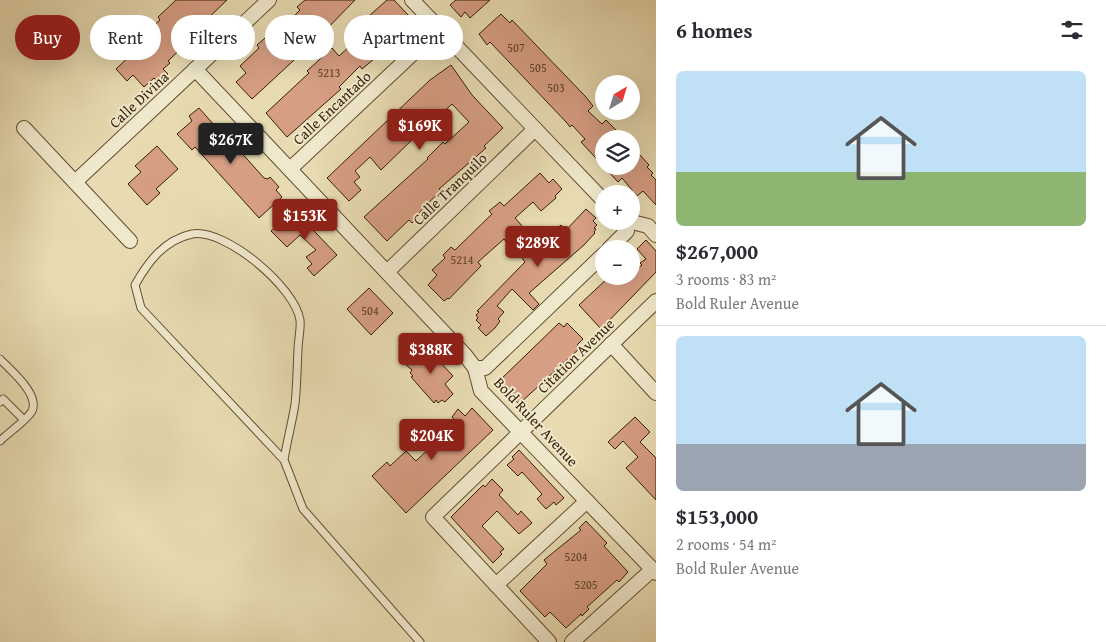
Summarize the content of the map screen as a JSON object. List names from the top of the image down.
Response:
{
  "streets": {
    "street": [
      "Calle Divina",
      "Calle Encantado",
      "Calle Tranquilo",
      "Citation Avenue",
      "Bold Ruler Avenue"
    ]
  },
  "crossings": [
    ["Calle Divina", "Bold Ruler Avenue"],
    ["Calle Encantado", "Bold Ruler Avenue"],
    ["Calle Tranquilo", "Bold Ruler Avenue"],
    ["Citation Avenue", "Bold Ruler Avenue"]
  ],
  "house_numbers": [
    "507",
    "505",
    "5213",
    "503",
    "5214",
    "504",
    "5204",
    "5205"
  ],
  "north": "top right",
  "page": {
    "heading": "6 homes",
    "chip": [
      "Buy",
      "Rent",
      "Filters",
      "New",
      "Apartment"
    ],
    "list": [
      {
        "name": "$267,000",
        "note": "3 rooms · 83 m² · Bold Ruler Avenue"
      },
      {
        "name": "$153,000",
        "note": "2 rooms · 54 m² · Bold Ruler Avenue"
      }
    ],
    "map_buttons": ["+", "−"],
    "price": [
      "$169K",
      "$267K",
      "$153K",
      "$289K",
      "$388K",
      "$204K"
    ]
  }
}
